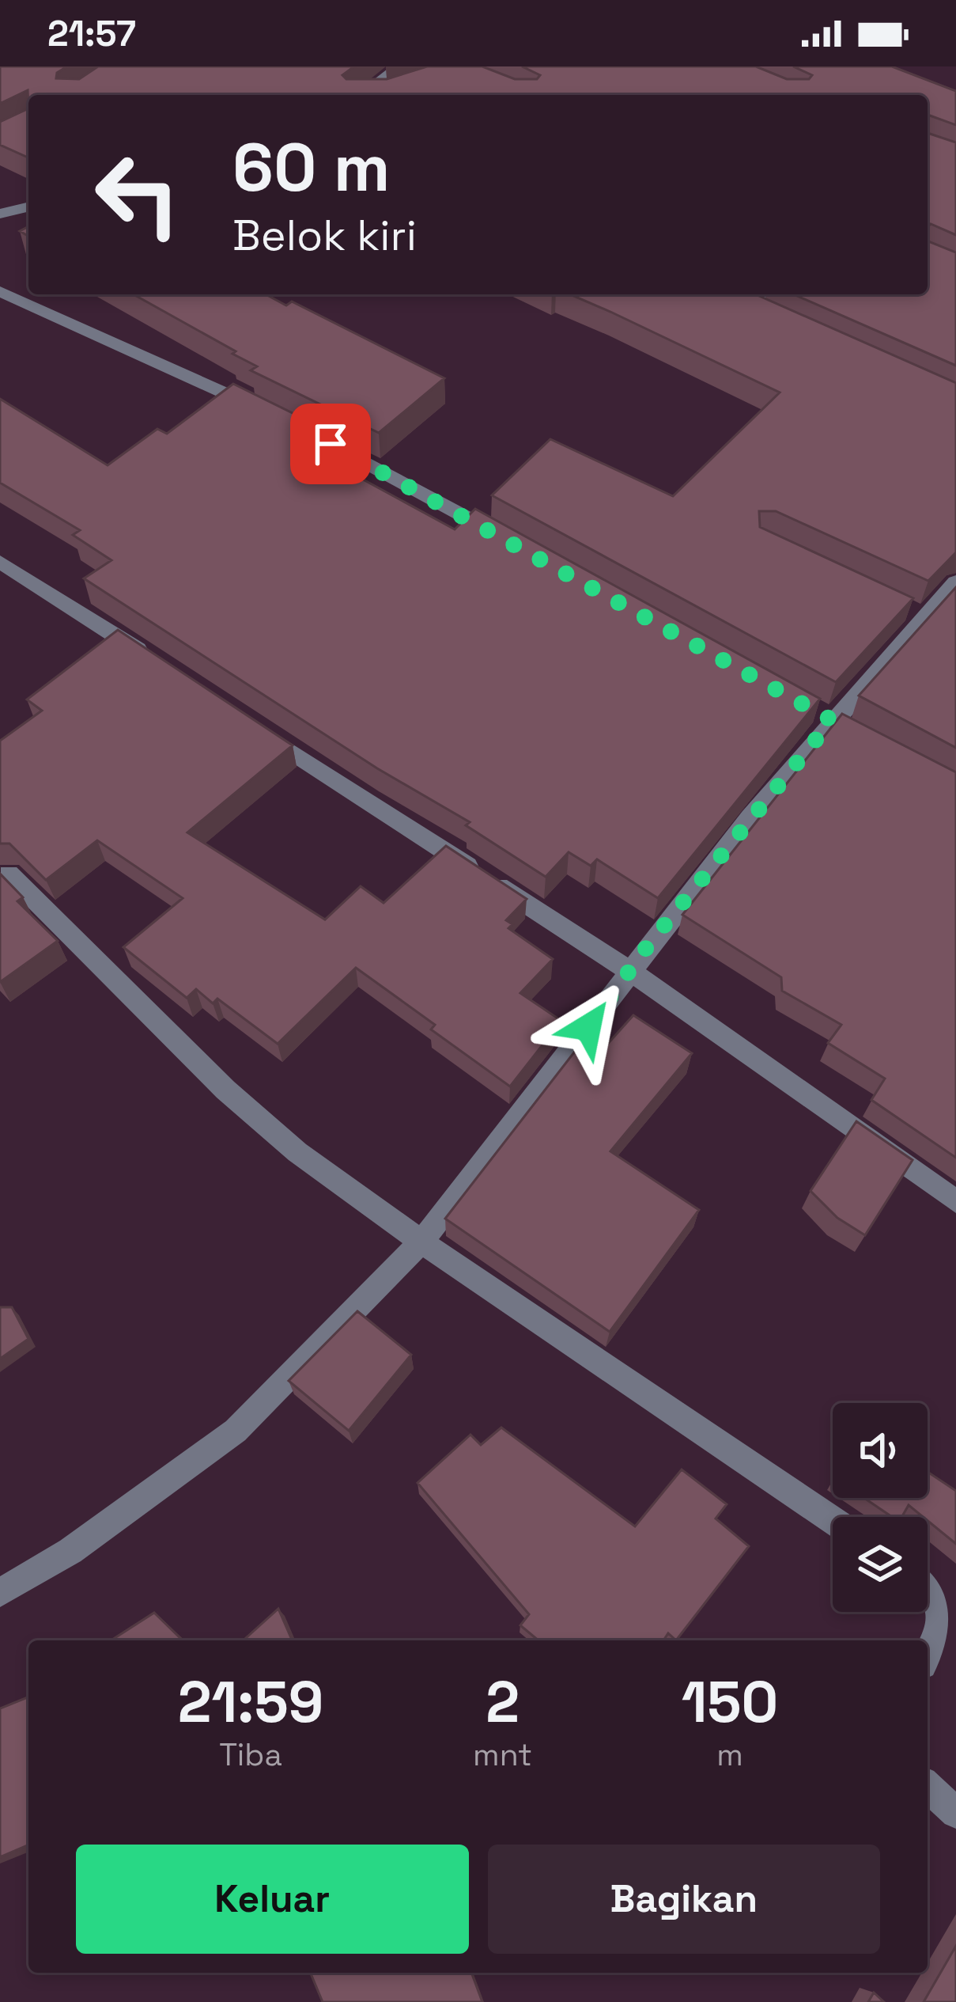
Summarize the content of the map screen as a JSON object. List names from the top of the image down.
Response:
{
  "page": {
    "status": "21:57",
    "turn": ["60 m", "Belok kiri"],
    "eta": [
      "21:59",
      "Tiba",
      "2",
      "mnt",
      "150",
      "m"
    ],
    "buttons": ["Keluar", "Bagikan"]
  }
}
